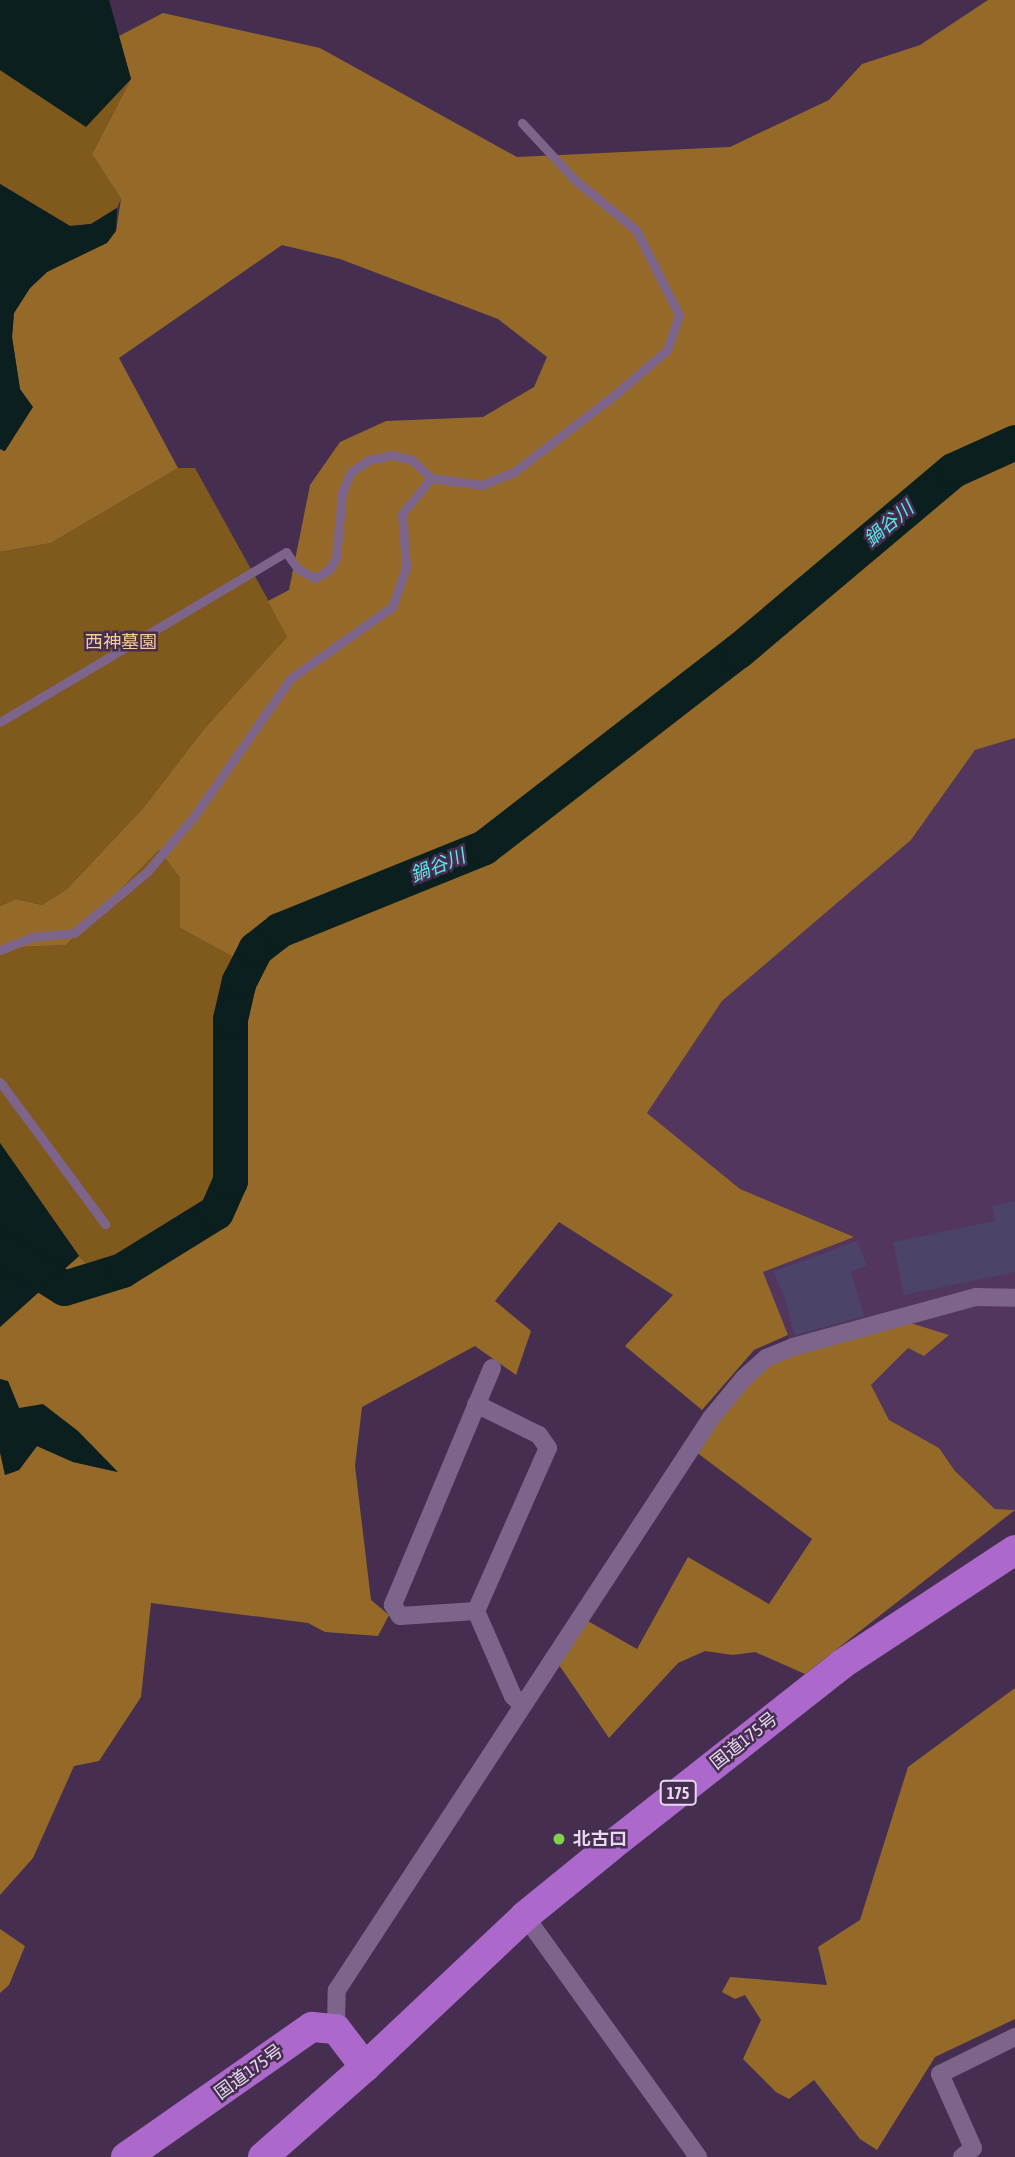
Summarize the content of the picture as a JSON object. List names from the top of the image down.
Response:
{
  "streets": {
    "highway": ["国道175号", "175"]
  },
  "water": ["鍋谷川"],
  "parks": ["西神墓園"],
  "places": ["北古口"]
}
